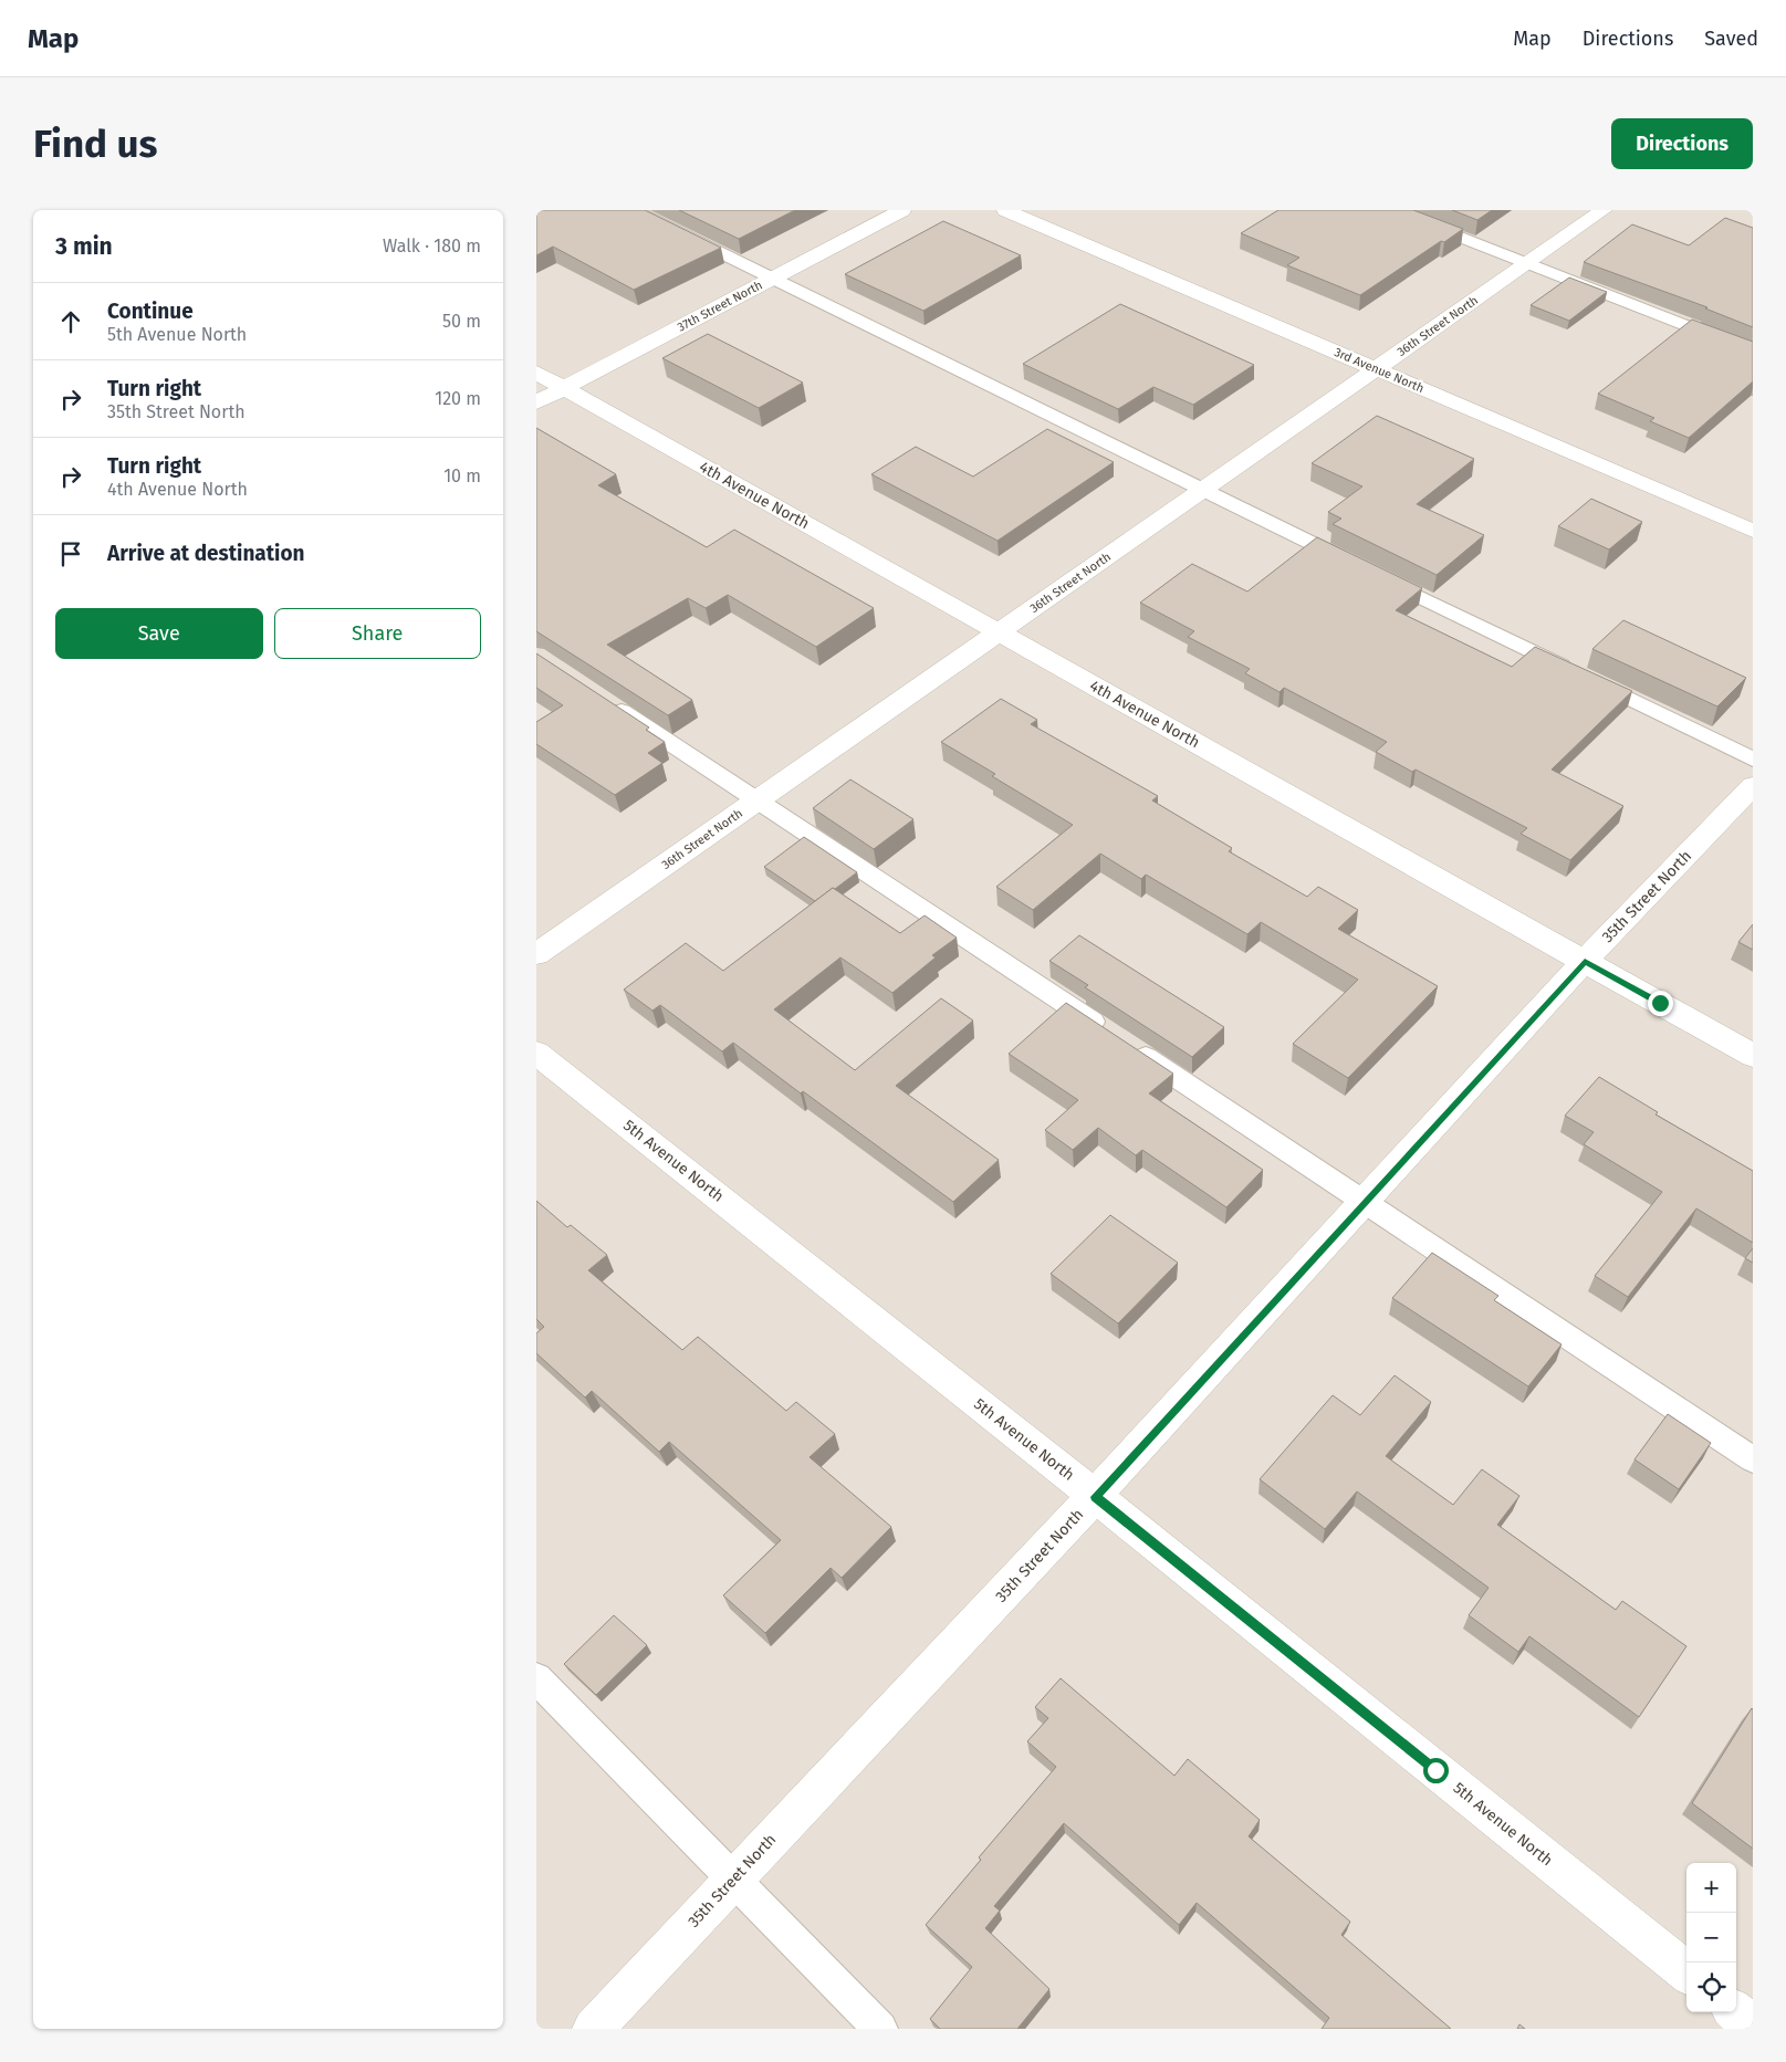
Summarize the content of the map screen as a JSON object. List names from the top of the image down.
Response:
{
  "streets": {
    "street": [
      "37th Street North",
      "36th Street North",
      "3rd Avenue North",
      "4th Avenue North",
      "35th Street North",
      "5th Avenue North"
    ]
  },
  "crossings": [
    ["37th Street North", "4th Avenue North"],
    ["36th Street North", "3rd Avenue North"],
    ["36th Street North", "4th Avenue North"],
    ["4th Avenue North", "35th Street North"],
    ["35th Street North", "5th Avenue North"]
  ],
  "page": {
    "header": "Map",
    "nav": ["Map", "Directions", "Saved"],
    "buttons": [
      "Directions",
      ["Save", "Share"]
    ],
    "title": "Find us",
    "heading": ["3 min", "Walk · 180 m"],
    "list": [
      ["Continue", "5th Avenue North", "50 m"],
      ["Turn right", "35th Street North", "120 m"],
      ["Turn right", "4th Avenue North", "10 m"],
      "Arrive at destination"
    ],
    "map_buttons": ["+", "−"]
  }
}
